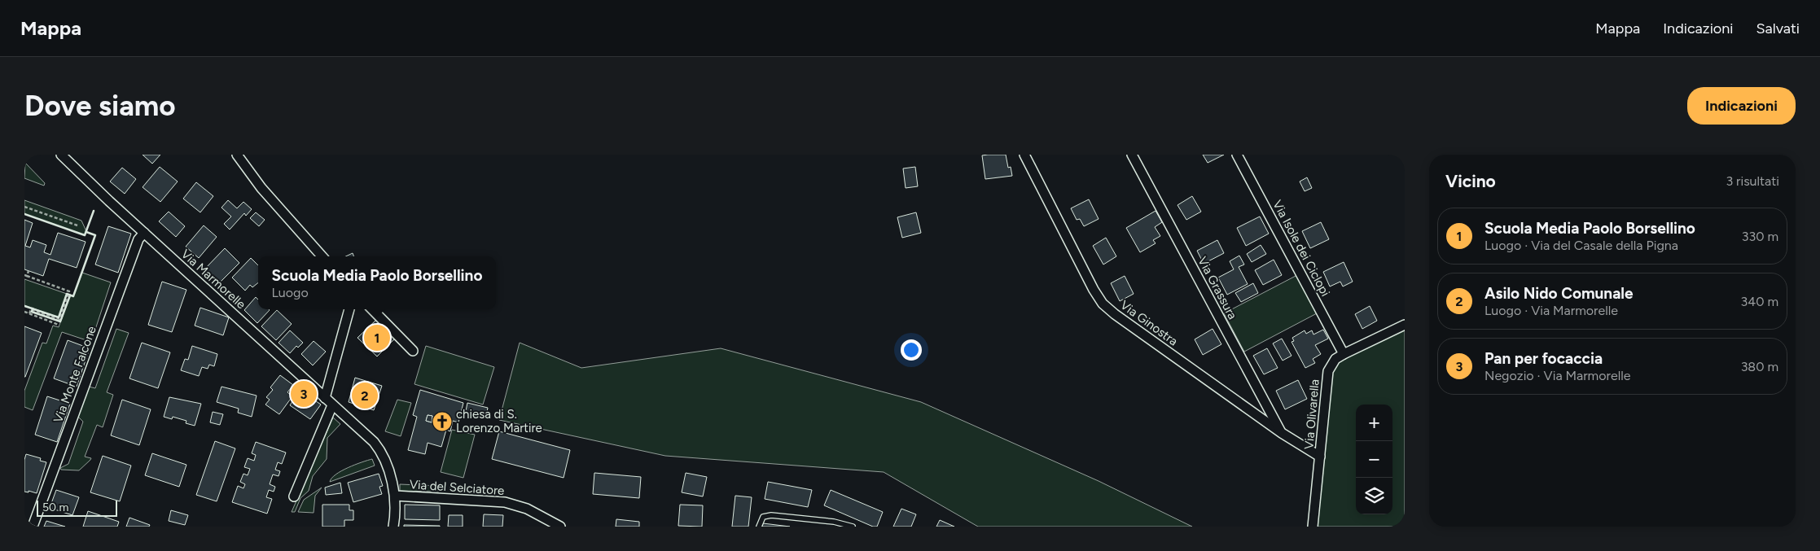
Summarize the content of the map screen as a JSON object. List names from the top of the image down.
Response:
{
  "streets": {
    "street": [
      "Via Isole dei Ciclopi",
      "Via Marmorelle",
      "Via Grassura",
      "Via Ginostra",
      "Via Monte Falcone",
      "Via Olivarella",
      "Via del Selciatore"
    ]
  },
  "crossings": [
    ["Via Isole dei Ciclopi", "Via Olivarella"],
    ["Via Marmorelle", "Via Monte Falcone"],
    ["Via Marmorelle", "Via del Selciatore"],
    ["Via Grassura", "Via Ginostra"],
    ["Via Ginostra", "Via Olivarella"]
  ],
  "places": {
    "church": ["chiesa di S. Lorenzo Martire"]
  },
  "scale_bar": "50 m",
  "page": {
    "header": "Mappa",
    "nav": ["Mappa", "Indicazioni", "Salvati"],
    "buttons": "Indicazioni",
    "title": "Dove siamo",
    "heading": ["Vicino", "3 risultati"],
    "list": [
      {
        "mark": "1",
        "name": "Scuola Media Paolo Borsellino",
        "note": "Luogo · Via del Casale della Pigna",
        "value": "330 m"
      },
      {
        "mark": "2",
        "name": "Asilo Nido Comunale",
        "note": "Luogo · Via Marmorelle",
        "value": "340 m"
      },
      {
        "mark": "3",
        "name": "Pan per focaccia",
        "note": "Negozio · Via Marmorelle",
        "value": "380 m"
      }
    ],
    "popup": ["Scuola Media Paolo Borsellino", "Luogo"],
    "pins": ["1", "3", "2"],
    "map_buttons": ["+", "−"],
    "scale": "50 m"
  }
}
